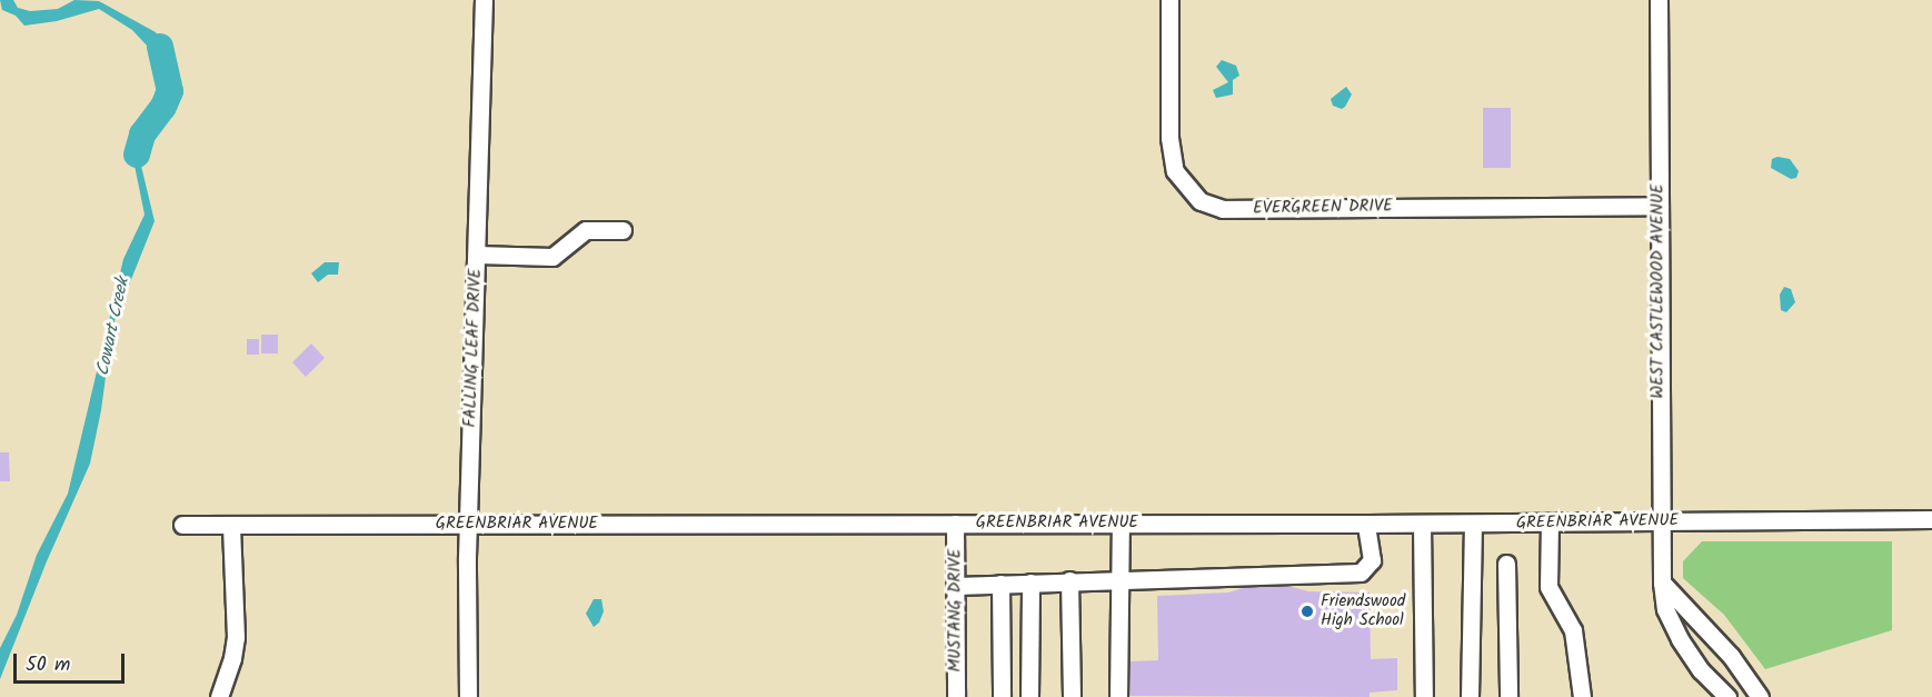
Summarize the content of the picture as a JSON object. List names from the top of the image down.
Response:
{
  "streets": {
    "street": [
      "EVERGREEN DRIVE",
      "WEST CASTLEWOOD AVENUE",
      "FALLING LEAF DRIVE",
      "GREENBRIAR AVENUE",
      "MUSTANG DRIVE"
    ]
  },
  "crossings": [
    ["EVERGREEN DRIVE", "WEST CASTLEWOOD AVENUE"],
    ["WEST CASTLEWOOD AVENUE", "GREENBRIAR AVENUE"],
    ["FALLING LEAF DRIVE", "GREENBRIAR AVENUE"],
    ["GREENBRIAR AVENUE", "MUSTANG DRIVE"]
  ],
  "water": ["Cowart Creek"],
  "places": ["Friendswood High School"],
  "scale_bar": "50 m"
}
